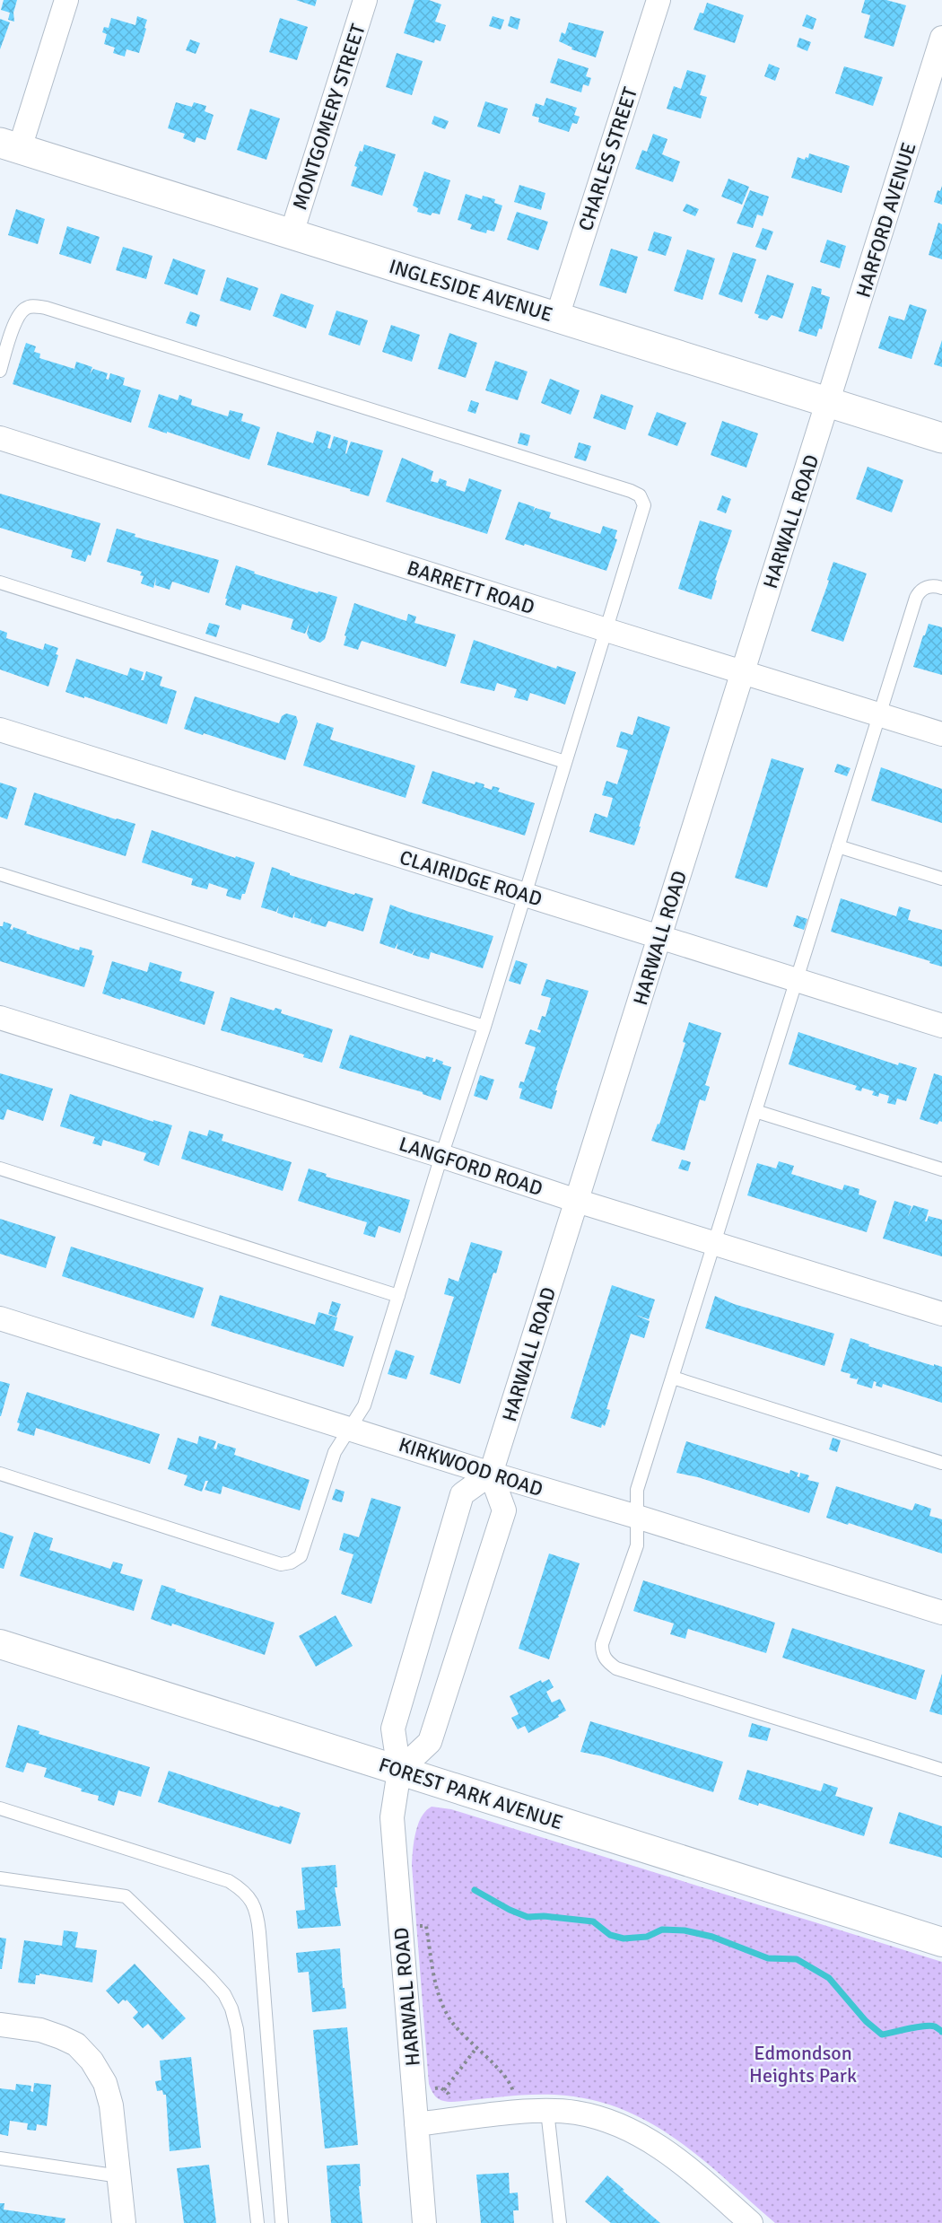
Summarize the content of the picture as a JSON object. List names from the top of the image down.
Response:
{
  "streets": {
    "main road": ["INGLESIDE AVENUE"],
    "street": [
      "MONTGOMERY STREET",
      "CHARLES STREET",
      "HARFORD AVENUE",
      "HARWALL ROAD",
      "BARRETT ROAD",
      "CLAIRIDGE ROAD",
      "LANGFORD ROAD",
      "KIRKWOOD ROAD",
      "FOREST PARK AVENUE"
    ]
  },
  "crossings": [
    ["MONTGOMERY STREET", "INGLESIDE AVENUE"],
    ["CHARLES STREET", "INGLESIDE AVENUE"],
    ["HARFORD AVENUE", "INGLESIDE AVENUE"],
    ["HARFORD AVENUE", "HARWALL ROAD"],
    ["INGLESIDE AVENUE", "HARWALL ROAD"],
    ["HARWALL ROAD", "BARRETT ROAD"],
    ["HARWALL ROAD", "CLAIRIDGE ROAD"],
    ["HARWALL ROAD", "LANGFORD ROAD"],
    ["HARWALL ROAD", "KIRKWOOD ROAD"],
    ["HARWALL ROAD", "FOREST PARK AVENUE"]
  ],
  "parks": ["Edmondson Heights Park"]
}
